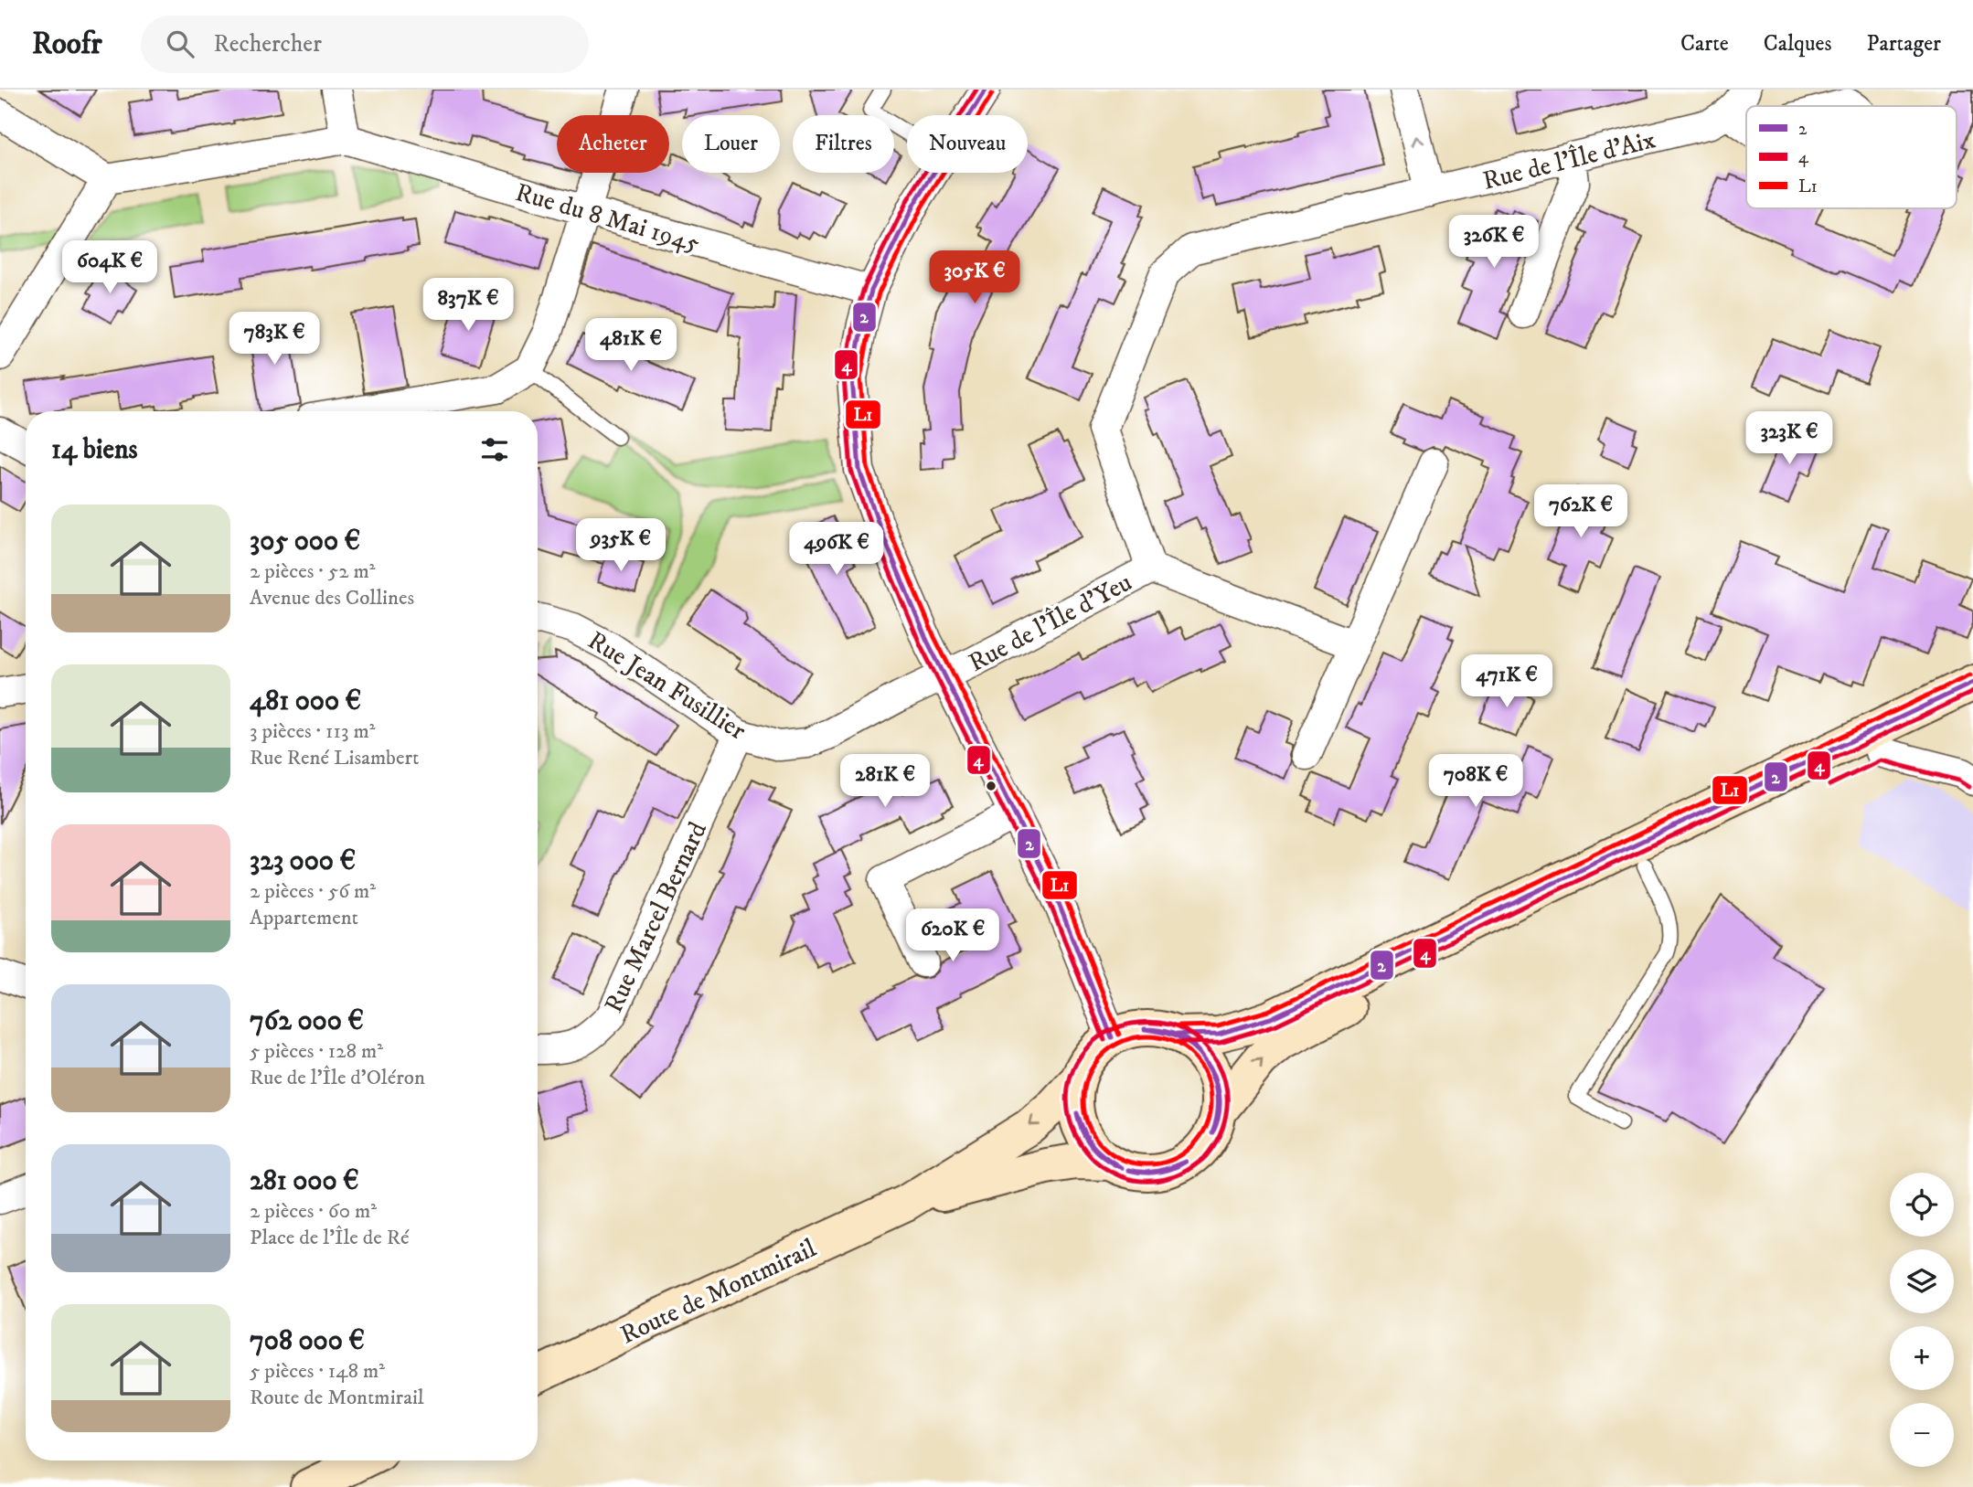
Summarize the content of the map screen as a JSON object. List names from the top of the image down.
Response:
{
  "streets": {
    "main road": ["Route de Montmirail"],
    "street": [
      "Rue de l'Île d'Aix",
      "Rue du 8 Mai 1945",
      "Rue de l'Île d'Yeu",
      "Rue Jean Fusillier",
      "Rue Marcel Bernard"
    ]
  },
  "crossings": [
    ["Rue de l'Île d'Aix", "Rue de l'Île d'Yeu"],
    ["Rue de l'Île d'Yeu", "Rue Jean Fusillier"],
    ["Rue Jean Fusillier", "Rue Marcel Bernard"]
  ],
  "lines": ["transit line 2", "transit line 4", "transit line L1"],
  "legend": ["2", "4", "L1"],
  "page": {
    "header": "Roofr",
    "search": "Rechercher",
    "nav": ["Carte", "Calques", "Partager"],
    "chip": [
      "Acheter",
      "Louer",
      "Filtres",
      "Nouveau"
    ],
    "price": [
      "326K €",
      "604K €",
      "305K €",
      "837K €",
      "783K €",
      "481K €",
      "323K €",
      "762K €",
      "935K €",
      "496K €",
      "471K €",
      "281K €",
      "708K €",
      "620K €"
    ],
    "heading": "14 biens",
    "list": [
      {
        "name": "305 000 €",
        "note": "2 pièces · 52 m² · Avenue des Collines"
      },
      {
        "name": "481 000 €",
        "note": "3 pièces · 113 m² · Rue René Lisambert"
      },
      {
        "name": "323 000 €",
        "note": "2 pièces · 56 m² · Appartement"
      },
      {
        "name": "762 000 €",
        "note": "5 pièces · 128 m² · Rue de l'Île d'Oléron"
      },
      {
        "name": "281 000 €",
        "note": "2 pièces · 60 m² · Place de l'Île de Ré"
      },
      {
        "name": "708 000 €",
        "note": "5 pièces · 148 m² · Route de Montmirail"
      }
    ],
    "map_buttons": ["+", "−"]
  }
}
